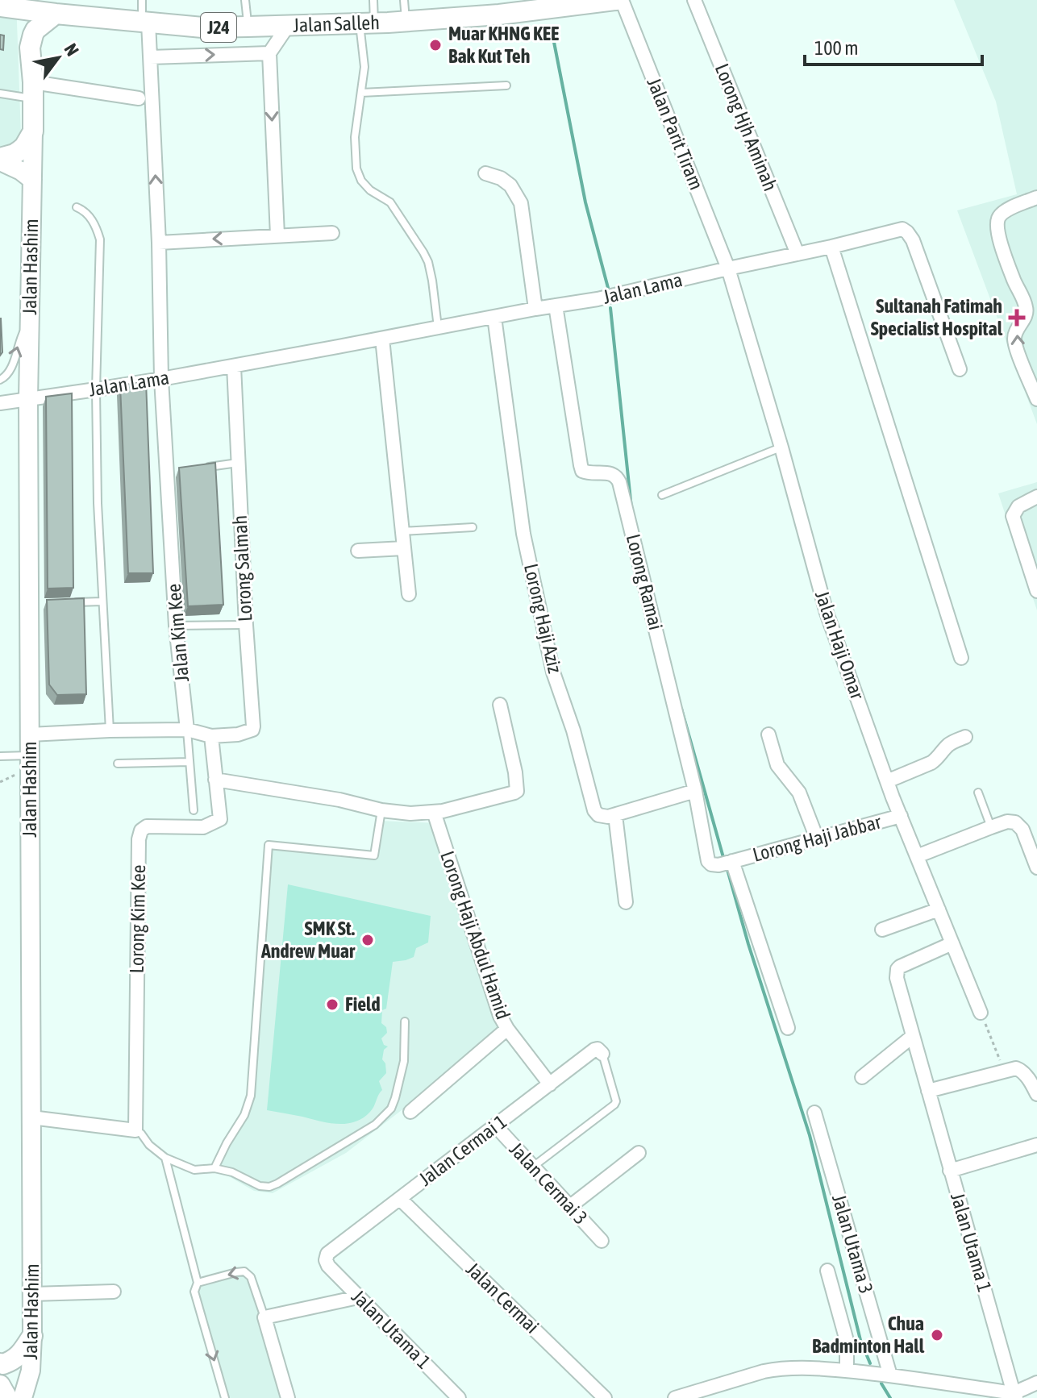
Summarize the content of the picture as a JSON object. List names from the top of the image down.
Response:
{
  "streets": {
    "main road": ["Jalan Salleh", "J24"],
    "street": [
      "Lorong Hjh Aminah",
      "Jalan Parit Tiram",
      "Jalan Hashim",
      "Jalan Lama",
      "Lorong Salmah",
      "Lorong Ramai",
      "Lorong Haji Aziz",
      "Jalan Kim Kee",
      "Jalan Haji Omar",
      "Lorong Haji Jabbar",
      "Lorong Kim Kee",
      "Lorong Haji Abdul Hamid",
      "Jalan Cermai 1",
      "Jalan Cermai 3",
      "Jalan Utama 1",
      "Jalan Utama 3",
      "Jalan Cermai"
    ]
  },
  "crossings": [
    ["Jalan Salleh", "Jalan Kim Kee"],
    ["Lorong Hjh Aminah", "Jalan Lama"],
    ["Jalan Parit Tiram", "Jalan Lama"],
    ["Jalan Parit Tiram", "Jalan Haji Omar"],
    ["Jalan Hashim", "Jalan Lama"],
    ["Jalan Lama", "Lorong Salmah"],
    ["Jalan Lama", "Lorong Ramai"],
    ["Jalan Lama", "Lorong Haji Aziz"],
    ["Jalan Lama", "Jalan Kim Kee"],
    ["Jalan Lama", "Jalan Haji Omar"],
    ["Lorong Ramai", "Lorong Haji Jabbar"],
    ["Jalan Haji Omar", "Lorong Haji Jabbar"],
    ["Jalan Haji Omar", "Jalan Utama 1"],
    ["Lorong Haji Abdul Hamid", "Jalan Cermai 1"],
    ["Jalan Cermai 1", "Jalan Cermai 3"],
    ["Jalan Cermai 1", "Jalan Utama 1"],
    ["Jalan Cermai 1", "Jalan Cermai"]
  ],
  "places": {
    "other": [
      "Muar KHNG KEE Bak Kut Teh",
      "SMK St. Andrew Muar",
      "Field",
      "Chua Badminton Hall"
    ],
    "health": ["Sultanah Fatimah Specialist Hospital"]
  },
  "scale_bar": "100 m",
  "north": "top right"
}
